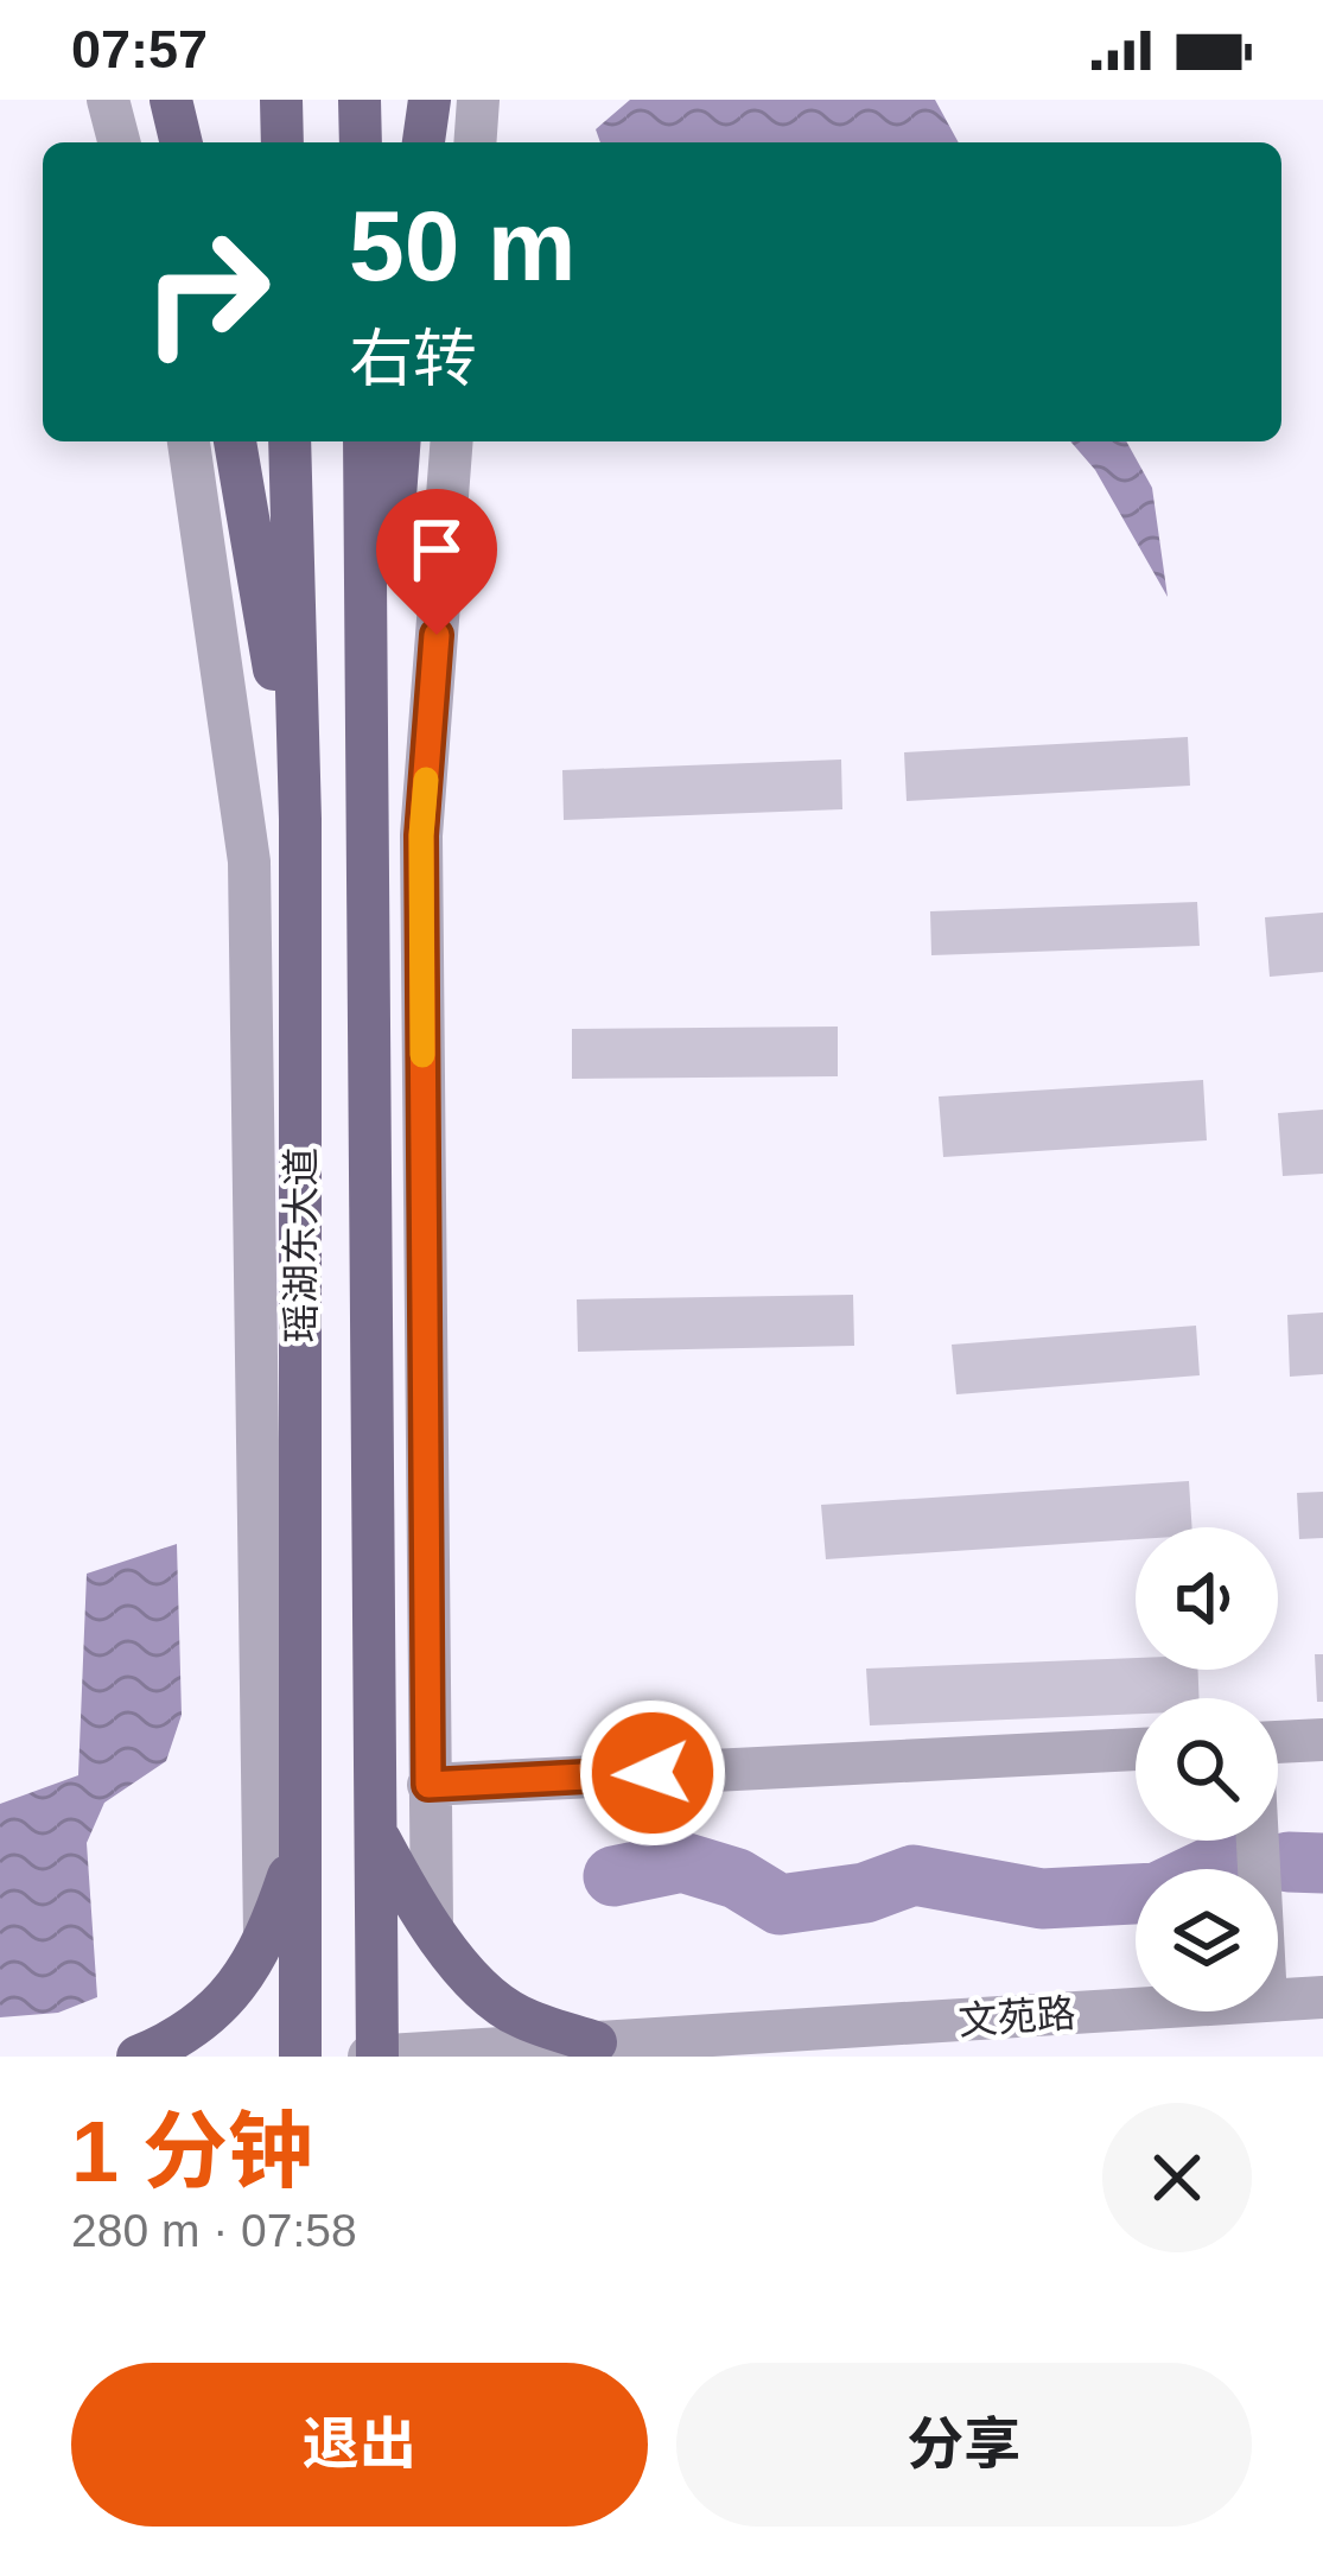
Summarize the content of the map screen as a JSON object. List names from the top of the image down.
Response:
{
  "streets": {
    "main road": ["瑶湖东大道"],
    "street": ["文苑路"]
  },
  "crossings": [
    ["瑶湖东大道", "文苑路"]
  ],
  "page": {
    "status": "07:57",
    "turn": ["50 m", "右转"],
    "heading": ["1 分钟", "280 m · 07:58"],
    "buttons": ["退出", "分享"]
  }
}
